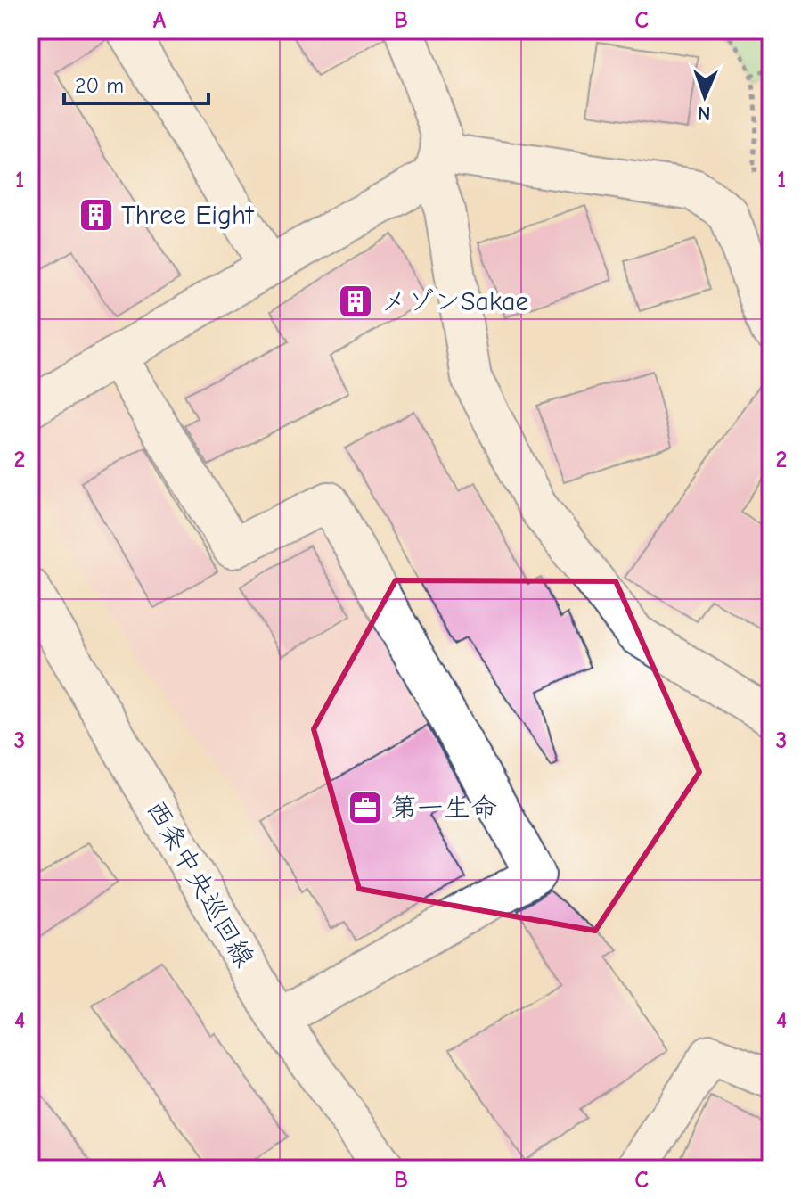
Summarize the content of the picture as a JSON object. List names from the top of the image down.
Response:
{
  "streets": {
    "street": ["西条中央巡回線"]
  },
  "places": {
    "building": ["Three Eight", "メゾンSakae"],
    "office": ["第一生命"]
  },
  "scale_bar": "20 m",
  "north": "bottom",
  "grid": {
    "columns": ["A", "B", "C"],
    "rows": [
      "1",
      "2",
      "3",
      "4"
    ]
  }
}
